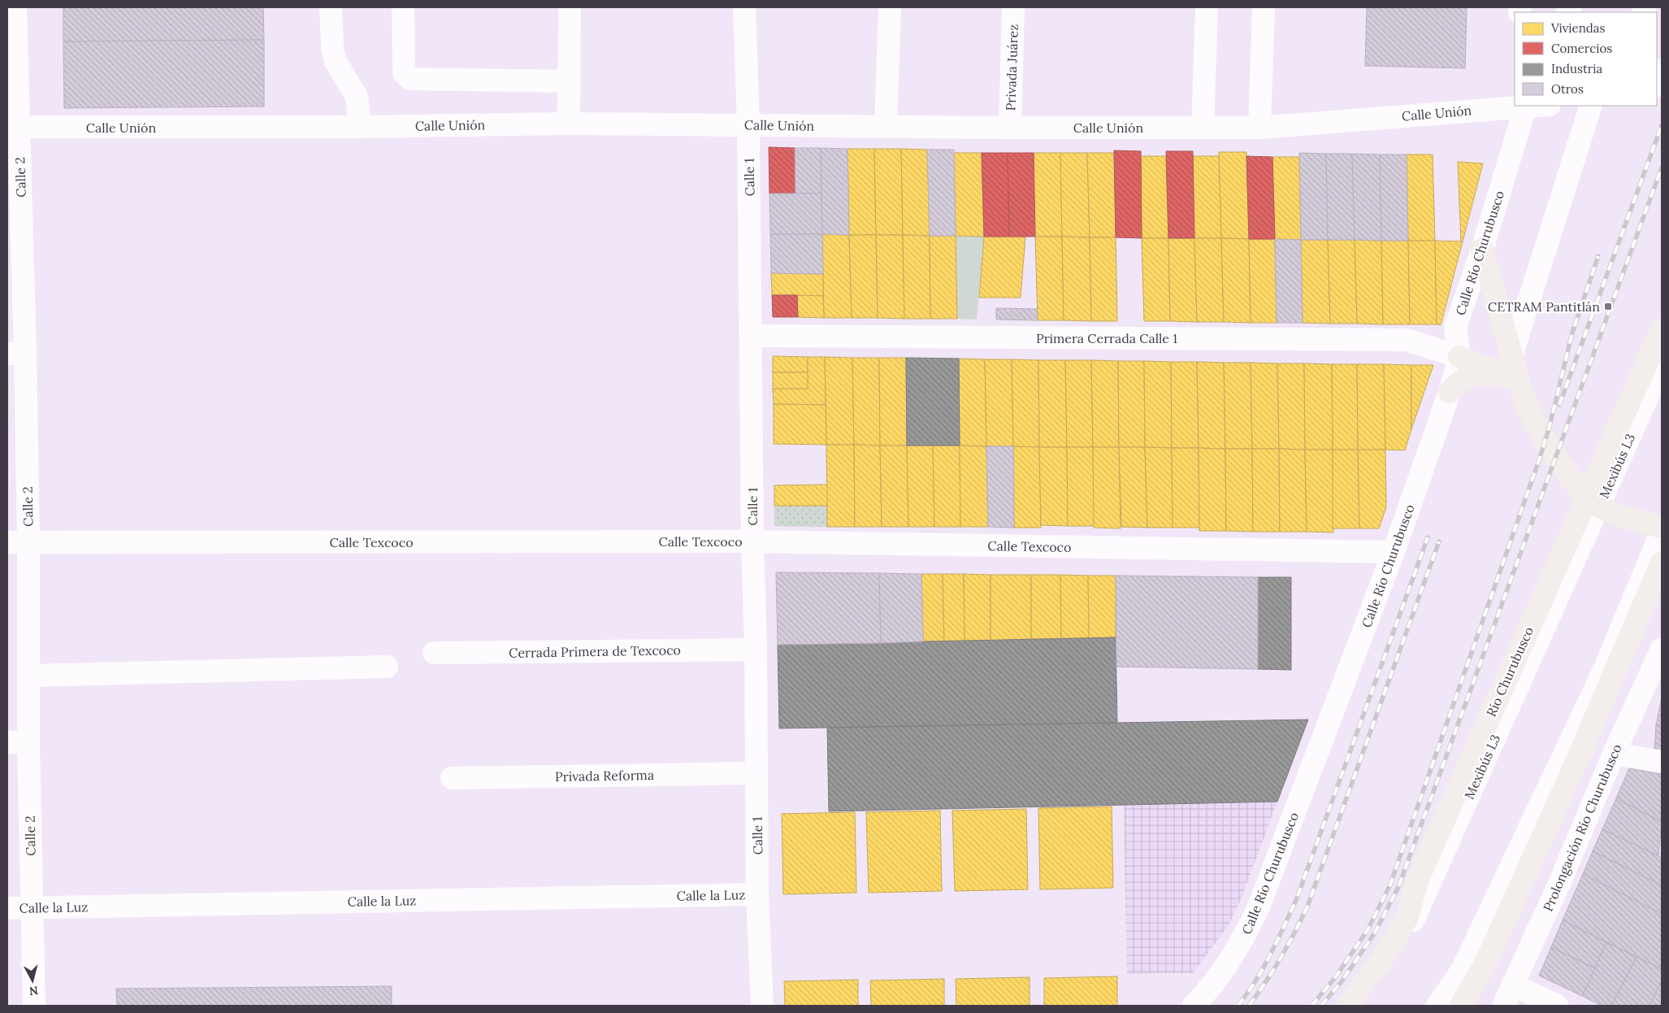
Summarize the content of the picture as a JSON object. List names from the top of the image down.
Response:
{
  "streets": {
    "main road": ["Río Churubusco"],
    "street": [
      "Privada Juárez",
      "Calle Unión",
      "Calle 2",
      "Calle 1",
      "Calle Río Churubusco",
      "Primera Cerrada Calle 1",
      "Mexibús L3",
      "Calle Texcoco",
      "Cerrada Primera de Texcoco",
      "Privada Reforma",
      "Prolongación Río Churubusco",
      "Calle la Luz"
    ]
  },
  "crossings": [
    ["Privada Juárez", "Calle Unión"],
    ["Calle Unión", "Calle 2"],
    ["Calle Unión", "Calle 1"],
    ["Calle Unión", "Calle Río Churubusco"],
    ["Calle 2", "Calle Texcoco"],
    ["Calle 2", "Calle la Luz"],
    ["Calle 1", "Primera Cerrada Calle 1"],
    ["Calle 1", "Calle Texcoco"],
    ["Calle 1", "Cerrada Primera de Texcoco"],
    ["Calle 1", "Privada Reforma"],
    ["Calle 1", "Calle la Luz"],
    ["Calle Río Churubusco", "Primera Cerrada Calle 1"],
    ["Calle Río Churubusco", "Calle Texcoco"],
    ["Mexibús L3", "Río Churubusco"]
  ],
  "places": {
    "transit": ["CETRAM Pantitlán"]
  },
  "legend": [
    "Viviendas",
    "Comercios",
    "Industria",
    "Otros"
  ],
  "north": "bottom"
}
